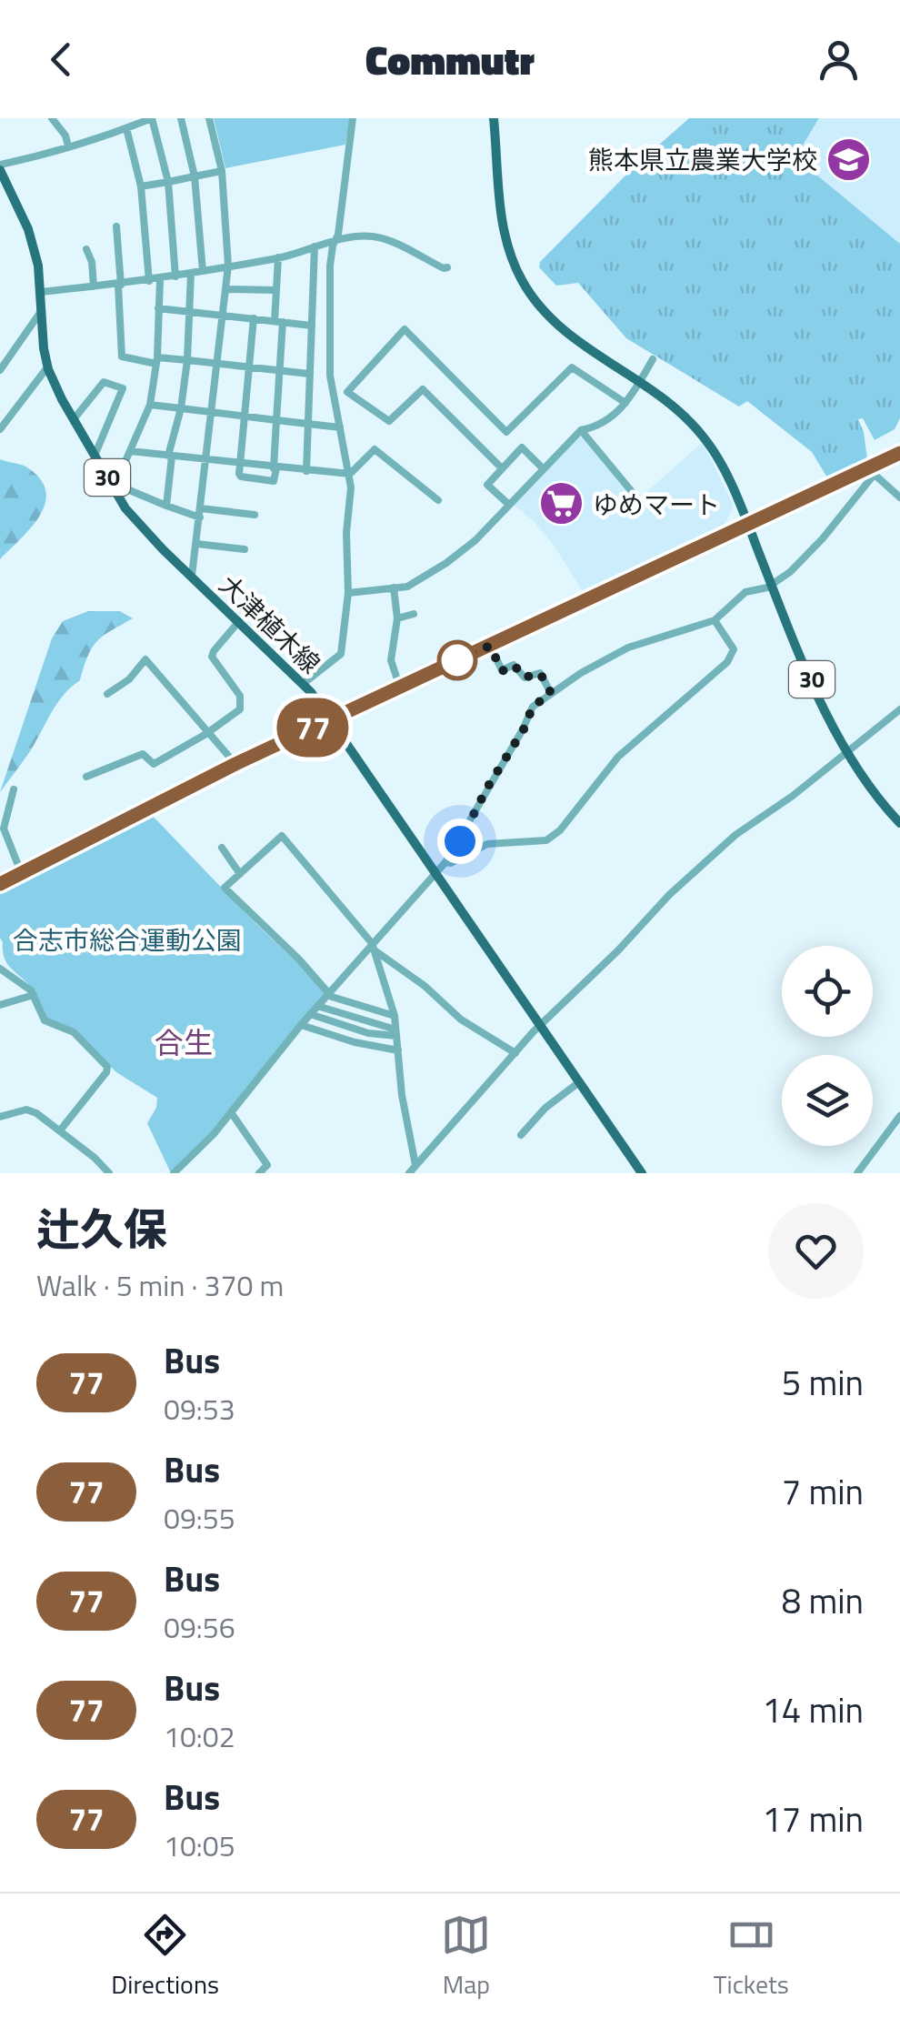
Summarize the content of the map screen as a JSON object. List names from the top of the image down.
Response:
{
  "streets": {
    "main road": ["30", "大津植木線"]
  },
  "districts": ["合生"],
  "parks": ["合志市総合運動公園"],
  "places": {
    "school or university": ["熊本県立農業大学校"],
    "supermarket": ["ゆめマート"]
  },
  "lines": ["bus line 77"],
  "page": {
    "header": "Commutr",
    "on_map": "77",
    "heading": ["辻久保", "Walk · 5 min · 370 m"],
    "list": [
      {
        "mark": "77",
        "name": "Bus",
        "note": "09:53",
        "value": "5 min"
      },
      {
        "mark": "77",
        "name": "Bus",
        "note": "09:55",
        "value": "7 min"
      },
      {
        "mark": "77",
        "name": "Bus",
        "note": "09:56",
        "value": "8 min"
      },
      {
        "mark": "77",
        "name": "Bus",
        "note": "10:02",
        "value": "14 min"
      },
      {
        "mark": "77",
        "name": "Bus",
        "note": "10:05",
        "value": "17 min"
      }
    ],
    "tabs": ["Directions", "Map", "Tickets"]
  }
}
